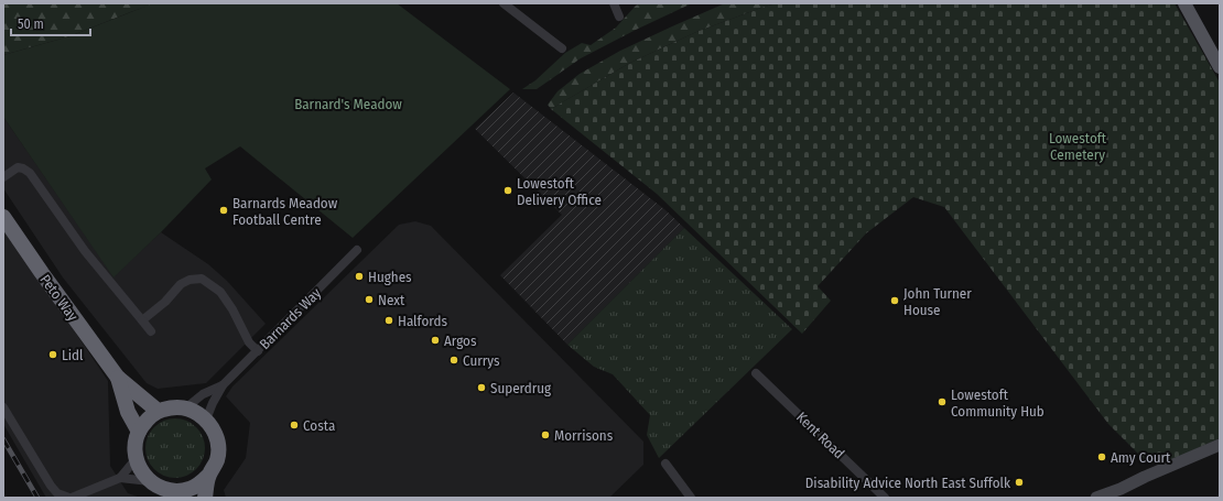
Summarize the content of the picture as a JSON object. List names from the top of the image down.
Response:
{
  "streets": {
    "highway": ["Peto Way"],
    "street": ["Barnards Way", "Kent Road"]
  },
  "crossings": [
    ["Peto Way", "Barnards Way"]
  ],
  "parks": ["Barnard's Meadow", "Lowestoft Cemetery"],
  "places": [
    "Lowestoft Delivery Office",
    "Barnards Meadow Football Centre",
    "Hughes",
    "Next",
    "John Turner House",
    "Halfords",
    "Argos",
    "Lidl",
    "Currys",
    "Superdrug",
    "Lowestoft Community Hub",
    "Costa",
    "Morrisons",
    "Amy Court",
    "Disability Advice North East Suffolk"
  ],
  "scale_bar": "50 m"
}
